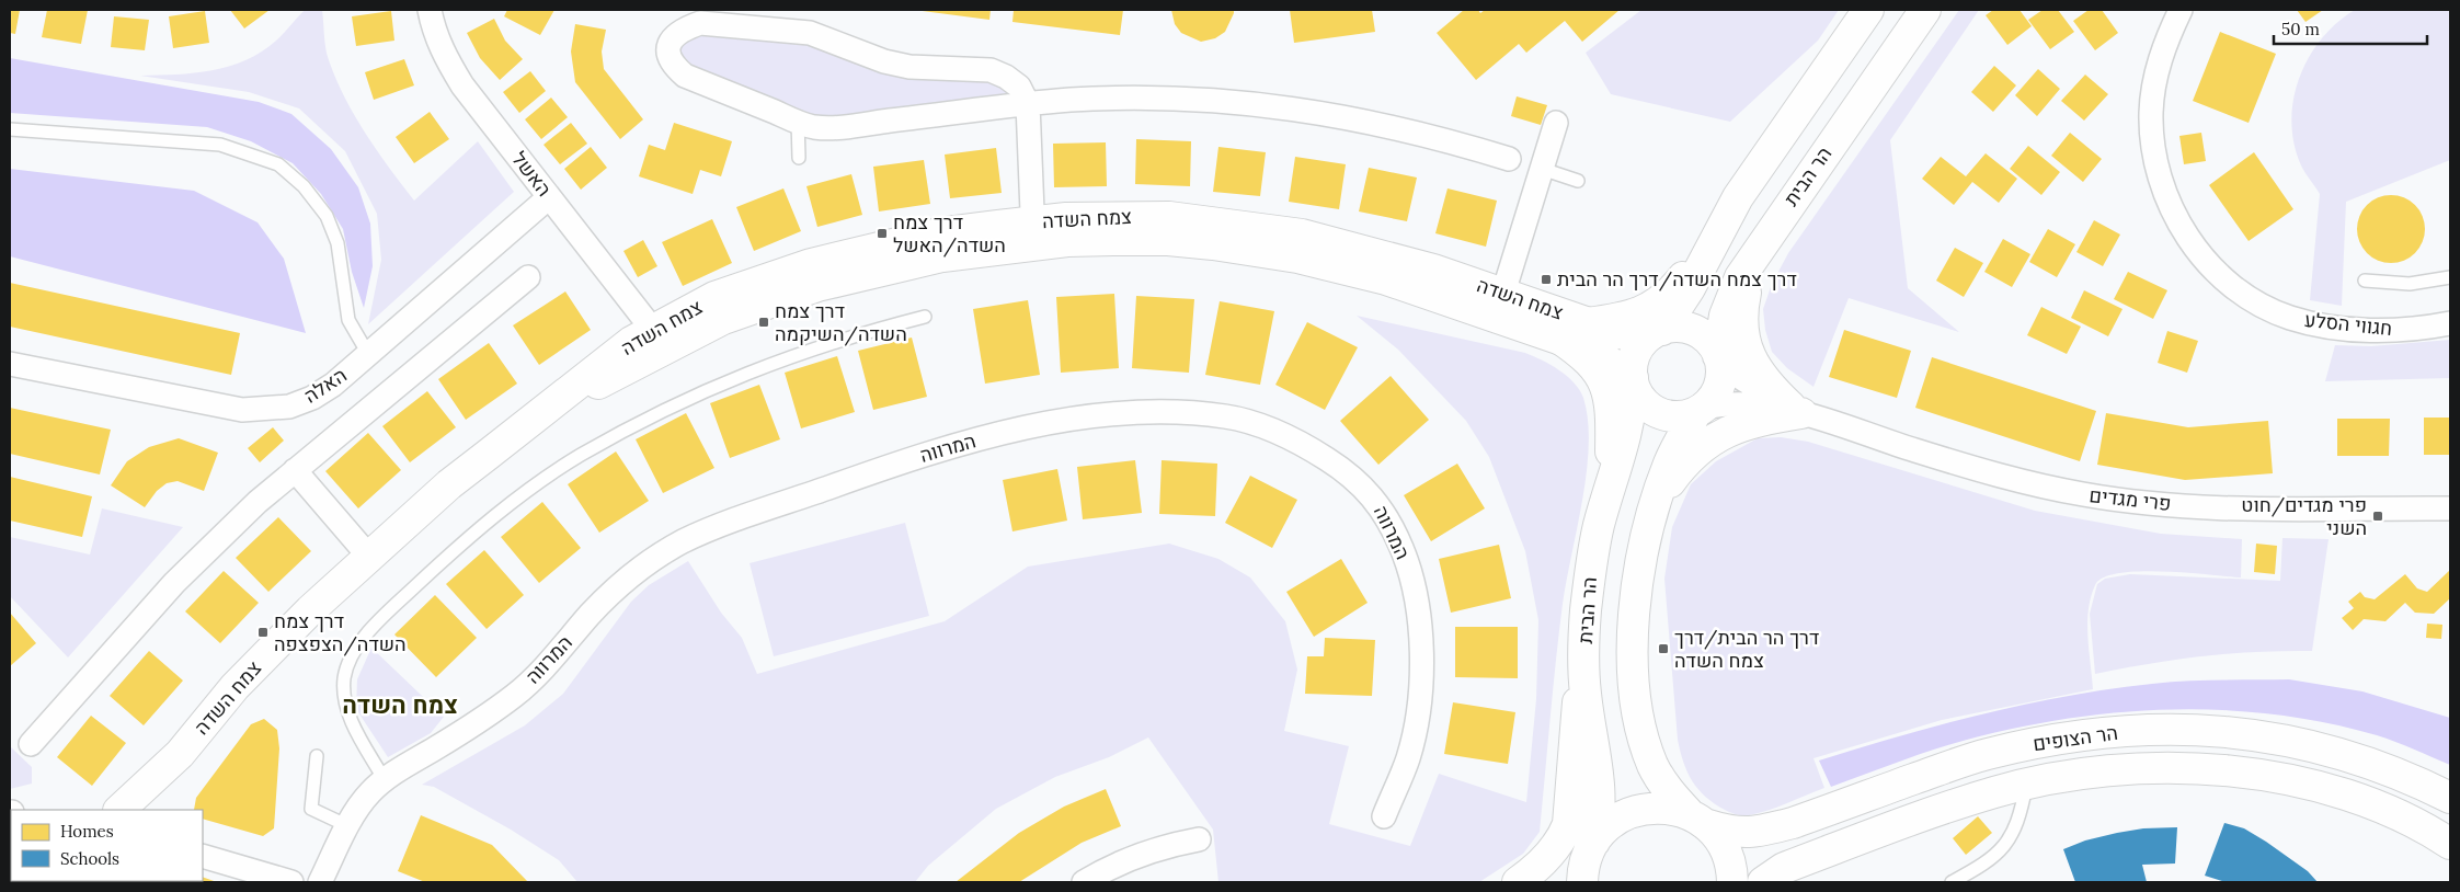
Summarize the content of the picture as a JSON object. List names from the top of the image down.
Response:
{
  "streets": {
    "main road": ["הר הבית", "צמח השדה", "הר הצופים"],
    "street": [
      "האשל",
      "חגווי הסלע",
      "האלה",
      "המרווה",
      "פרי מגדים"
    ]
  },
  "crossings": [
    ["האשל", "צמח השדה"],
    ["האשל", "האלה"],
    ["הר הבית", "צמח השדה"],
    ["הר הבית", "פרי מגדים"],
    ["הר הבית", "הר הצופים"],
    ["צמח השדה", "פרי מגדים"]
  ],
  "districts": ["צמח השדה"],
  "places": {
    "transit": [
      "דרך צמח השדה/האשל",
      "דרך צמח השדה/דרך הר הבית",
      "דרך צמח השדה/השיקמה",
      "פרי מגדים/חוט השני",
      "דרך צמח השדה/הצפצפה",
      "דרך הר הבית/דרך צמח השדה"
    ]
  },
  "legend": ["Homes", "Schools"],
  "scale_bar": "50 m"
}
